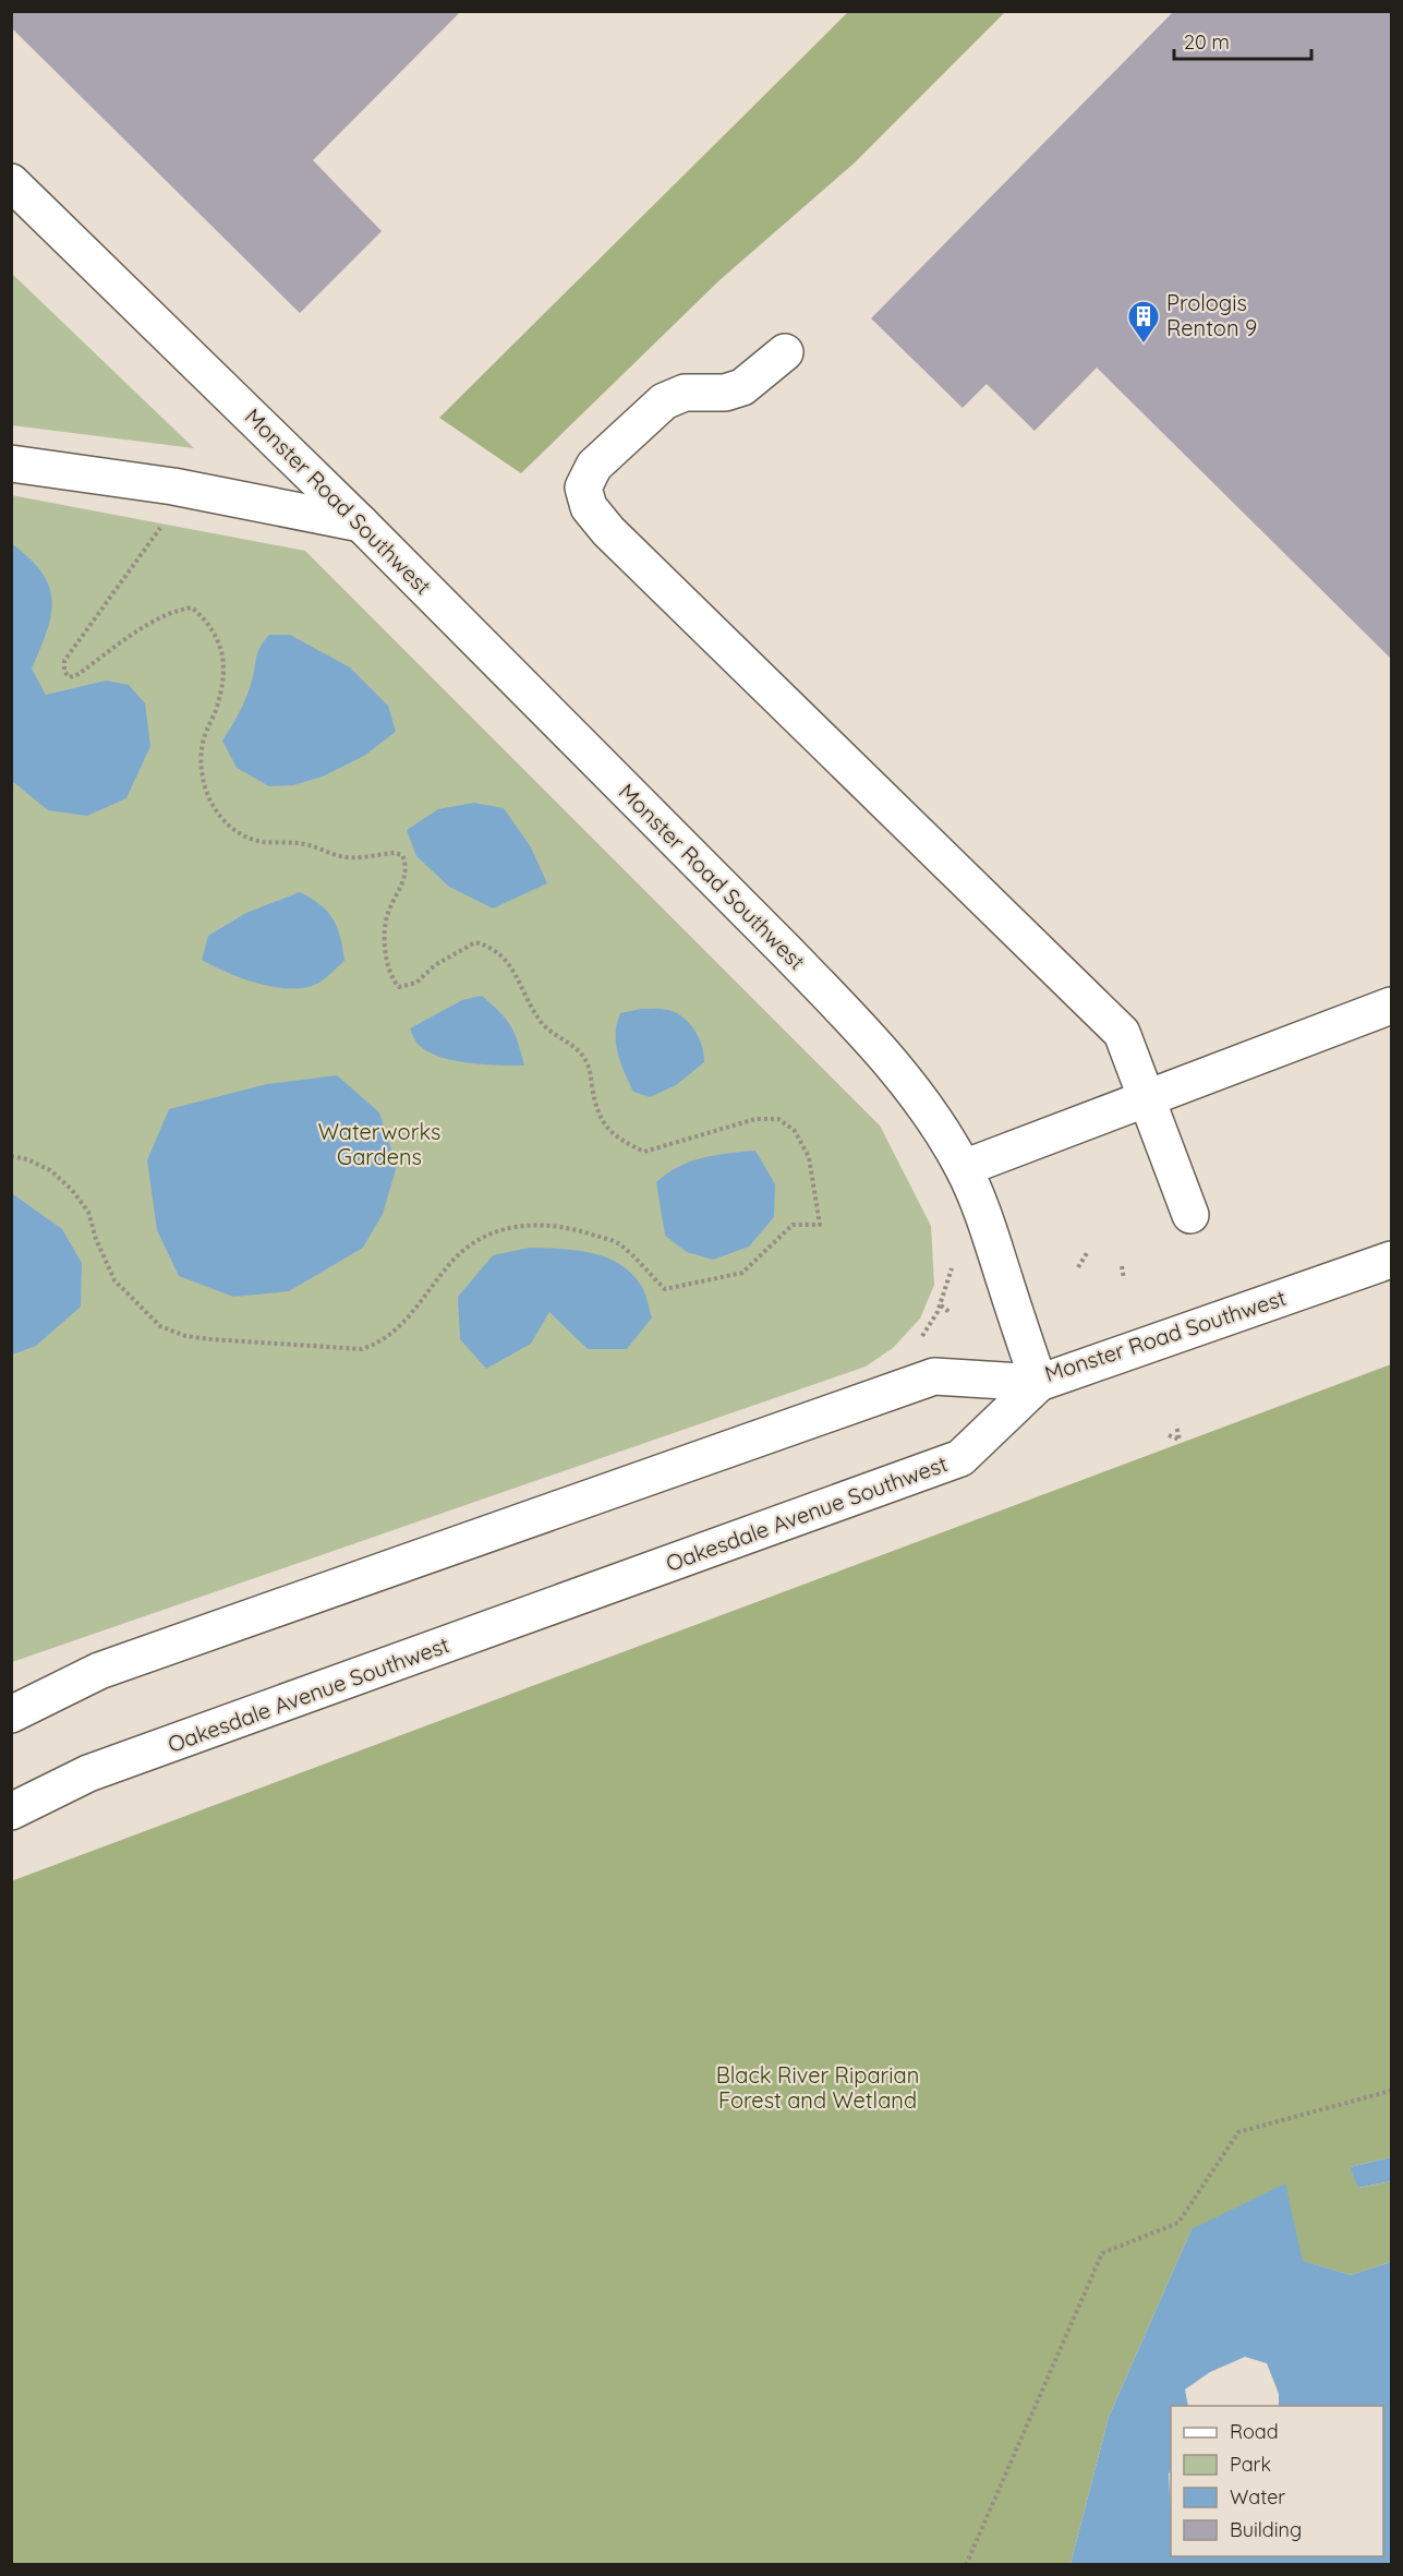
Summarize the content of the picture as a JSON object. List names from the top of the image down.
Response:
{
  "streets": {
    "street": ["Monster Road Southwest", "Oakesdale Avenue Southwest"]
  },
  "crossings": [
    ["Monster Road Southwest", "Oakesdale Avenue Southwest"]
  ],
  "parks": ["Waterworks Gardens", "Black River Riparian Forest and Wetland"],
  "places": {
    "building": ["Prologis Renton 9"]
  },
  "legend": [
    "Road",
    "Park",
    "Water",
    "Building"
  ],
  "scale_bar": "20 m"
}
